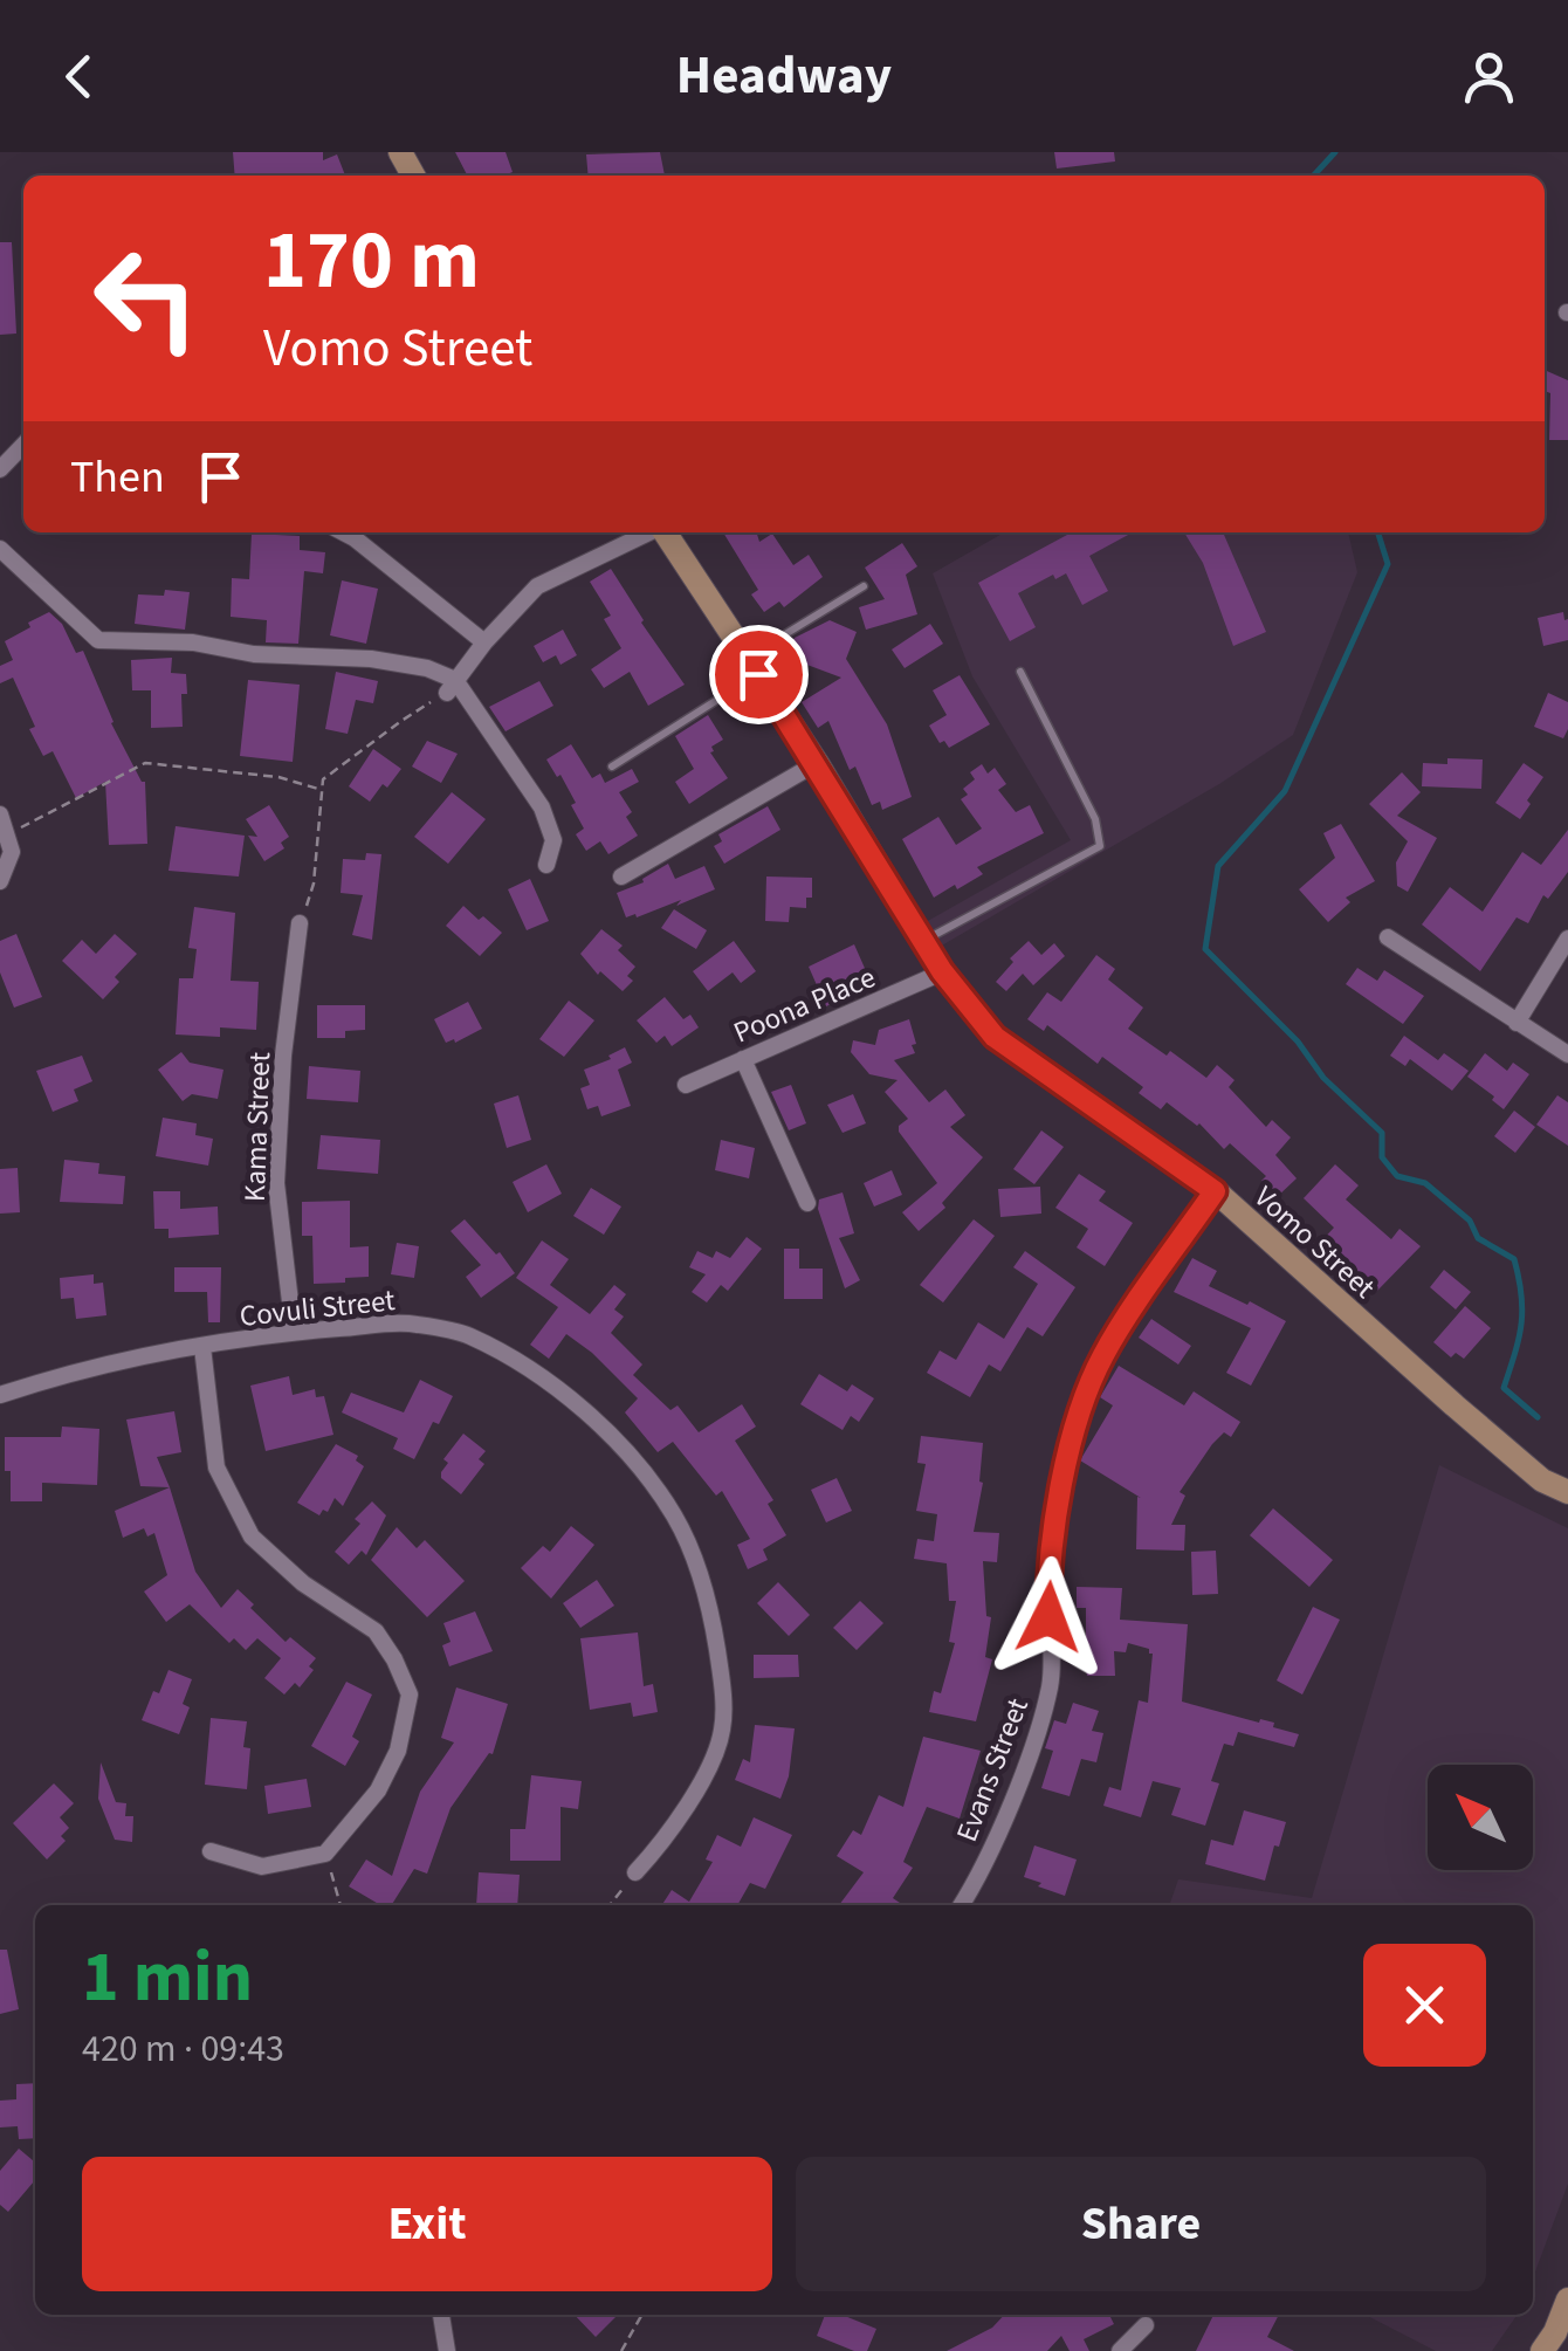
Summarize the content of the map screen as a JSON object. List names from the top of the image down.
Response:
{
  "streets": {
    "main road": ["Vomo Street"],
    "street": [
      "Poona Place",
      "Kama Street",
      "Covuli Street",
      "Evans Street"
    ]
  },
  "crossings": [
    ["Poona Place", "Vomo Street"],
    ["Kama Street", "Covuli Street"],
    ["Vomo Street", "Evans Street"]
  ],
  "north": "top left",
  "page": {
    "header": "Headway",
    "turn": ["170 m", "Vomo Street"],
    "then": "Then",
    "heading": ["1 min", "420 m · 09:43"],
    "buttons": ["Exit", "Share"]
  }
}
